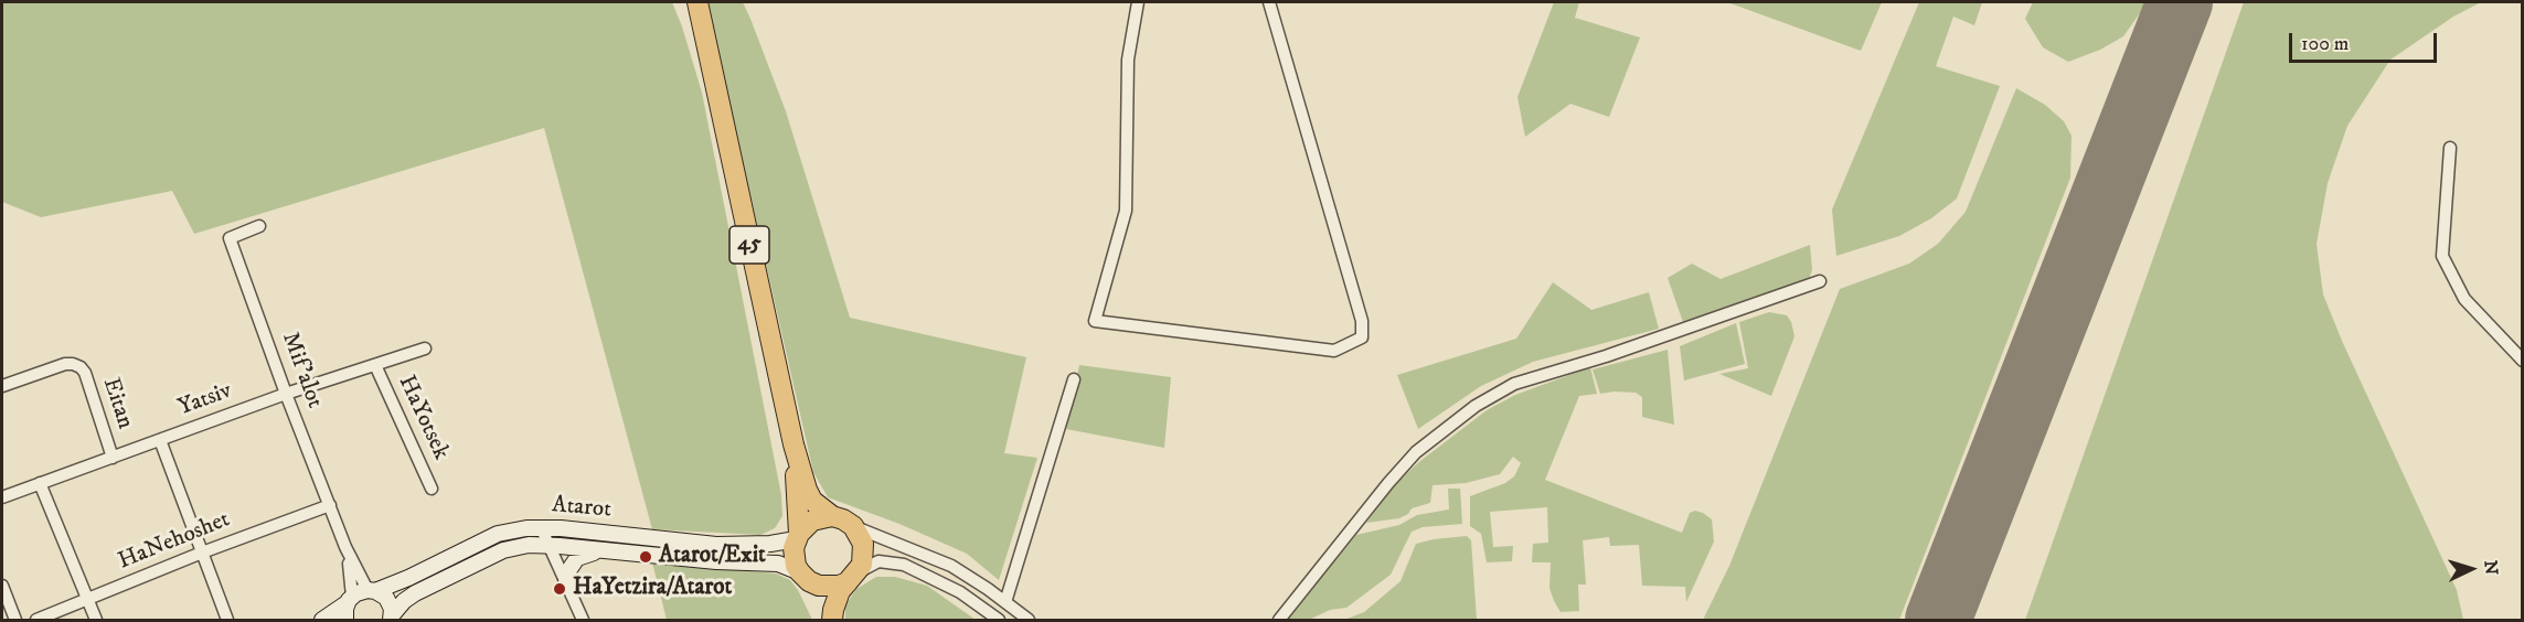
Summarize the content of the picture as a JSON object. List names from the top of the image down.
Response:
{
  "streets": {
    "highway": ["45"],
    "street": [
      "Mif'alot",
      "Yatsiv",
      "Eitan",
      "HaYotsek",
      "Atarot",
      "HaNehoshet"
    ]
  },
  "crossings": [
    ["45", "Atarot"],
    ["Mif'alot", "Yatsiv"],
    ["Mif'alot", "Atarot"],
    ["Mif'alot", "HaNehoshet"],
    ["Yatsiv", "Eitan"],
    ["Yatsiv", "HaYotsek"]
  ],
  "places": ["Atarot/Exit", "HaYetzira/Atarot"],
  "scale_bar": "100 m",
  "north": "right"
}
